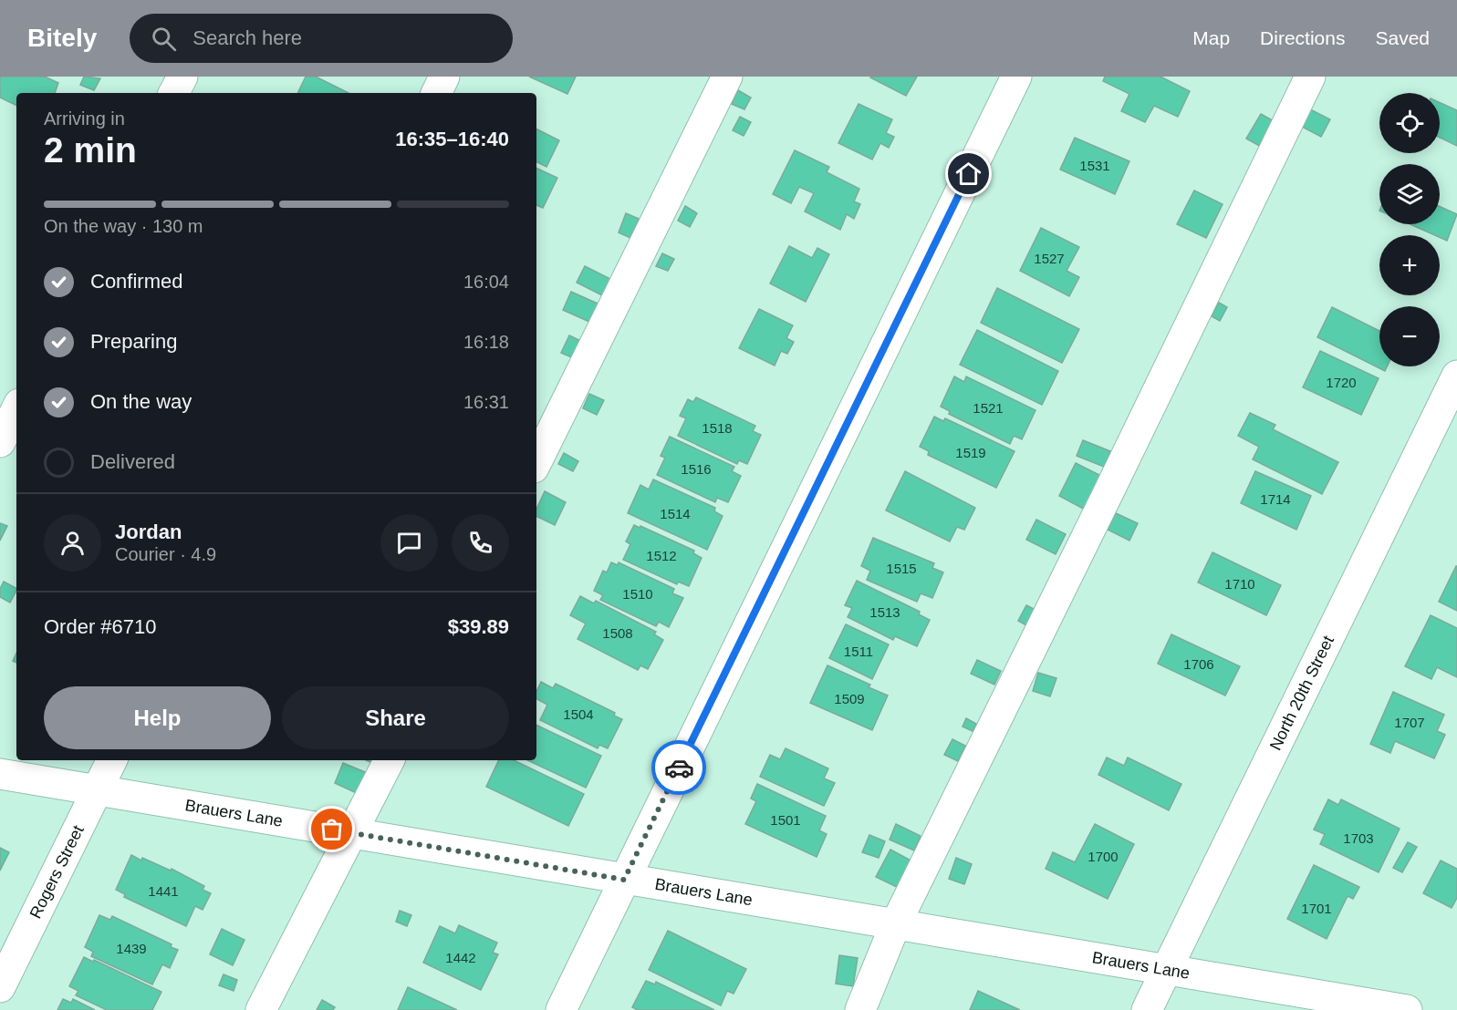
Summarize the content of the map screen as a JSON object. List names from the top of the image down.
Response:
{
  "streets": {
    "street": ["North 20th Street", "Brauers Lane", "Rogers Street"]
  },
  "crossings": [
    ["North 20th Street", "Brauers Lane"],
    ["Brauers Lane", "Rogers Street"]
  ],
  "house_numbers": [
    "1531",
    "1527",
    "1720",
    "1521",
    "1518",
    "1519",
    "1516",
    "1714",
    "1514",
    "1512",
    "1515",
    "1710",
    "1510",
    "1513",
    "1508",
    "1511",
    "1706",
    "1509",
    "1504",
    "1707",
    "1501",
    "1703",
    "1700",
    "1441",
    "1701",
    "1439",
    "1442"
  ],
  "page": {
    "header": "Bitely",
    "search": "Search here",
    "nav": ["Map", "Directions", "Saved"],
    "map_buttons": ["+", "−"],
    "heading": ["2 min", "Arriving in", "16:35–16:40"],
    "panel": [
      "Jordan",
      "Courier · 4.9",
      "Order #6710",
      "$39.89"
    ],
    "bar": "On the way · 130 m",
    "list": [
      ["Confirmed", "16:04"],
      ["Preparing", "16:18"],
      ["On the way", "16:31"],
      "Delivered"
    ],
    "buttons": ["Help", "Share"]
  }
}
